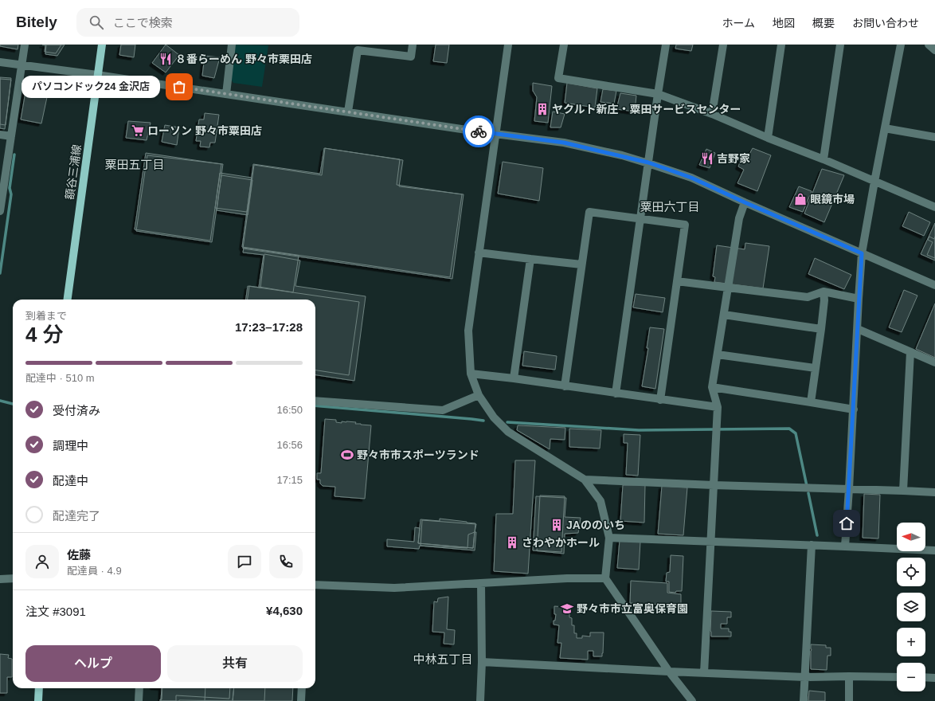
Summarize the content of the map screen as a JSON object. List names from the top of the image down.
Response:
{
  "streets": {
    "main road": ["額谷三浦線"]
  },
  "districts": ["粟田五丁目", "粟田六丁目", "中林五丁目"],
  "places": {
    "restaurant": ["８番らーめん 野々市栗田店", "吉野家"],
    "other": ["パソコンドック24 金沢店"],
    "building": ["ヤクルト新庄・粟田サービスセンター", "JAののいち", "さわやかホール"],
    "supermarket": ["ローソン 野々市粟田店"],
    "shop": ["眼鏡市場"],
    "sports": ["野々市市スポーツランド"],
    "school or university": ["野々市市立富奥保育園"]
  },
  "north": "left",
  "page": {
    "header": "Bitely",
    "search": "ここで検索",
    "nav": [
      "ホーム",
      "地図",
      "概要",
      "お問い合わせ"
    ],
    "bubble": "パソコンドック24 金沢店",
    "heading": ["4 分", "到着まで", "17:23–17:28"],
    "panel": [
      "佐藤",
      "配達員 · 4.9",
      "注文 #3091",
      "¥4,630"
    ],
    "bar": "配達中 · 510 m",
    "list": [
      ["受付済み", "16:50"],
      ["調理中", "16:56"],
      ["配達中", "17:15"],
      "配達完了"
    ],
    "map_buttons": ["+", "−"],
    "buttons": ["ヘルプ", "共有"]
  }
}
